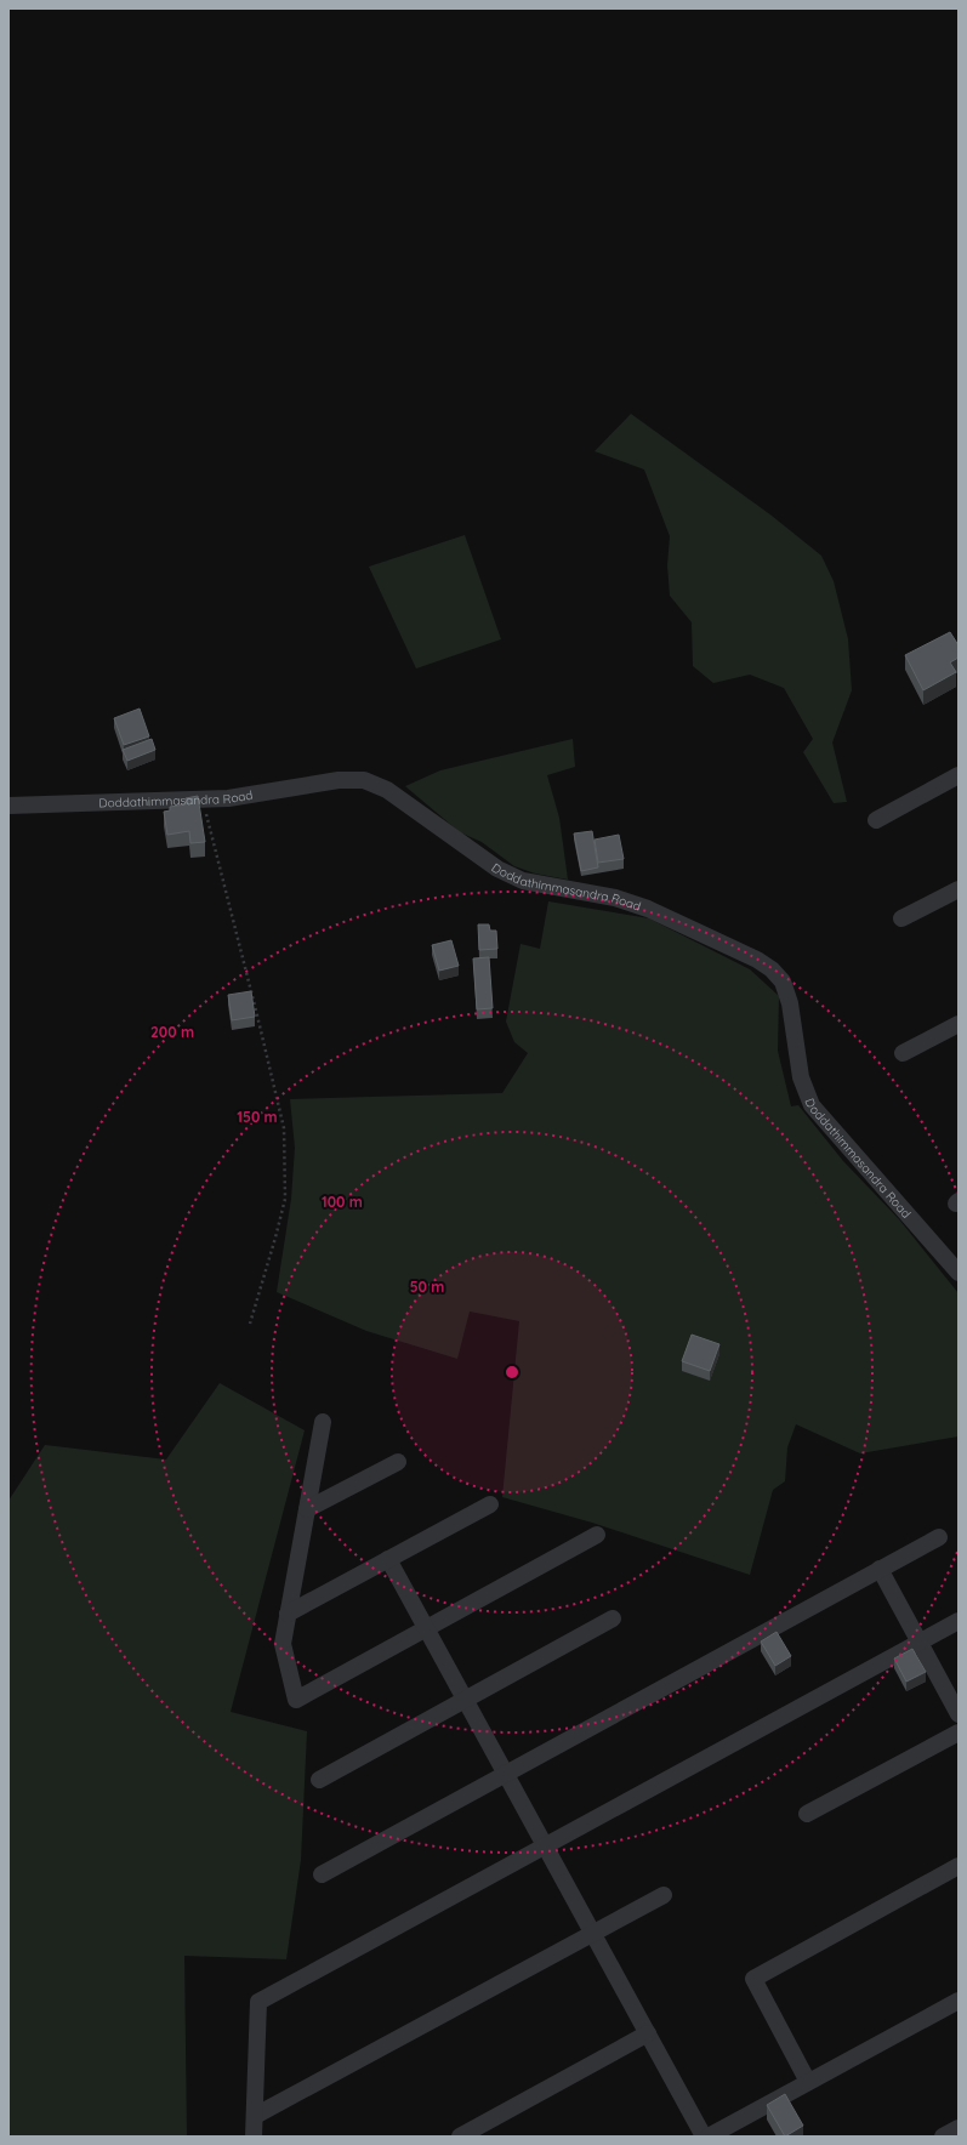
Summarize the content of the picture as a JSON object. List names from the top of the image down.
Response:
{
  "streets": {
    "street": ["Doddathimmasandra Road"]
  },
  "rings": [
    "200 m",
    "150 m",
    "100 m",
    "50 m"
  ]
}
